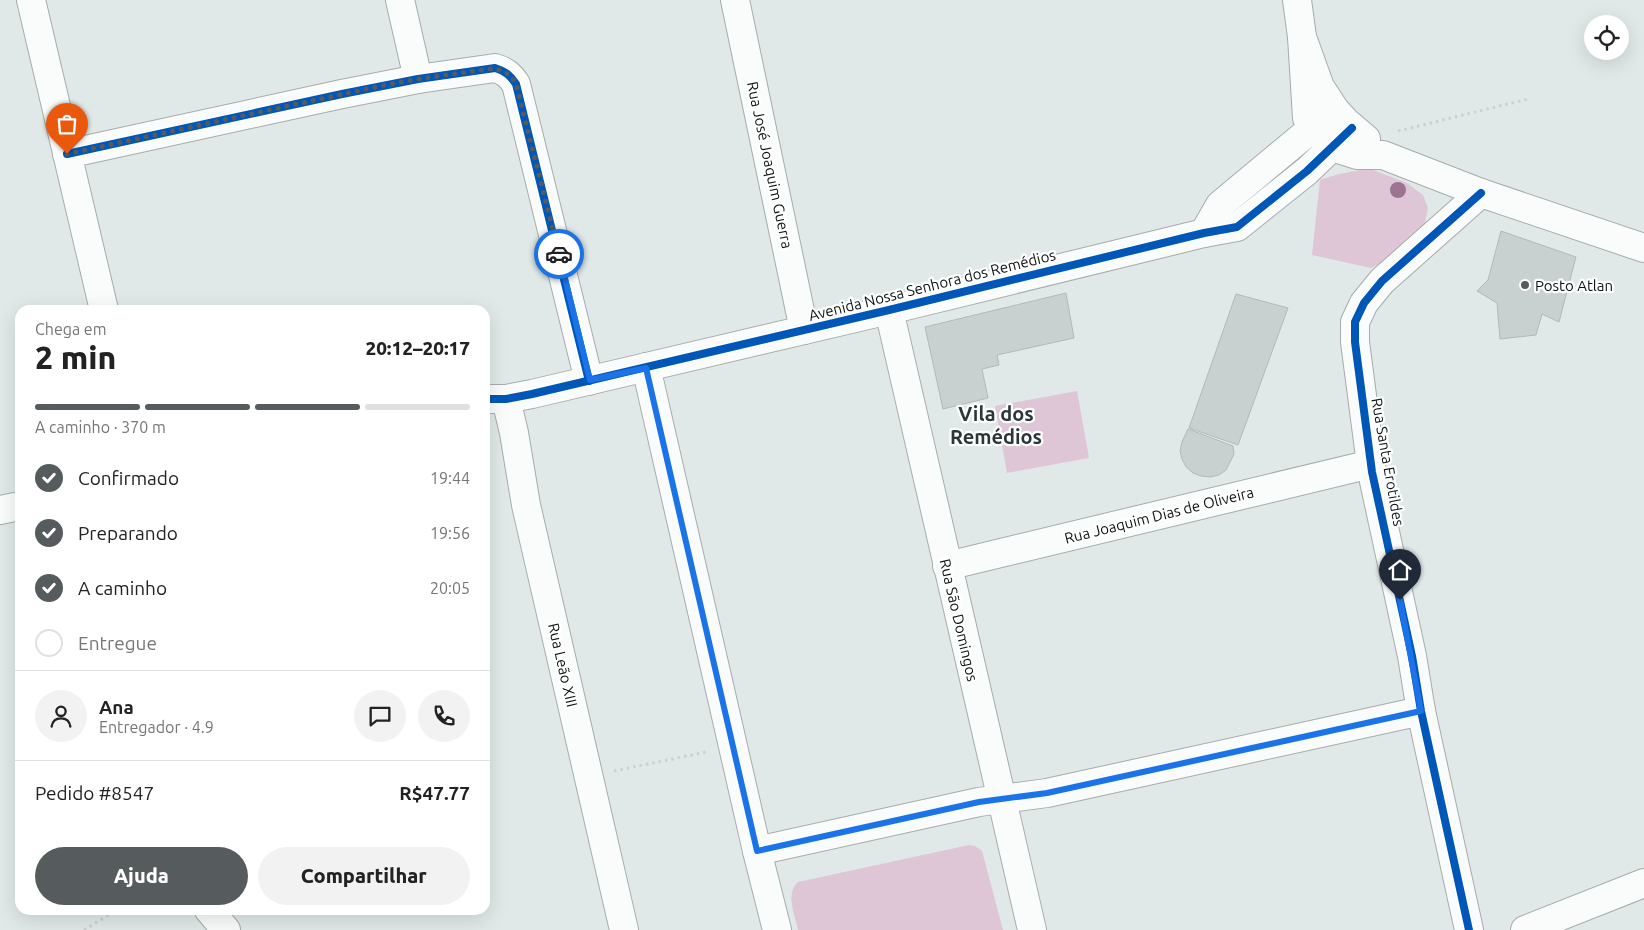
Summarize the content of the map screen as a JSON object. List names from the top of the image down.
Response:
{
  "streets": {
    "street": [
      "Rua José Joaquim Guerra",
      "Avenida Nossa Senhora dos Remédios",
      "Rua Santa Erotildes",
      "Rua Joaquim Dias de Oliveira",
      "Rua São Domingos",
      "Rua Leão XIII"
    ]
  },
  "crossings": [
    ["Rua José Joaquim Guerra", "Avenida Nossa Senhora dos Remédios"],
    ["Avenida Nossa Senhora dos Remédios", "Rua São Domingos"],
    ["Avenida Nossa Senhora dos Remédios", "Rua Leão XIII"],
    ["Rua Santa Erotildes", "Rua Joaquim Dias de Oliveira"],
    ["Rua Joaquim Dias de Oliveira", "Rua São Domingos"]
  ],
  "districts": ["Vila dos Remédios"],
  "places": ["Posto Atlan"],
  "page": {
    "heading": ["2 min", "Chega em", "20:12–20:17"],
    "panel": [
      "Ana",
      "Entregador · 4.9",
      "Pedido #8547",
      "R$47.77"
    ],
    "bar": "A caminho · 370 m",
    "list": [
      ["Confirmado", "19:44"],
      ["Preparando", "19:56"],
      ["A caminho", "20:05"],
      "Entregue"
    ],
    "buttons": ["Ajuda", "Compartilhar"]
  }
}
